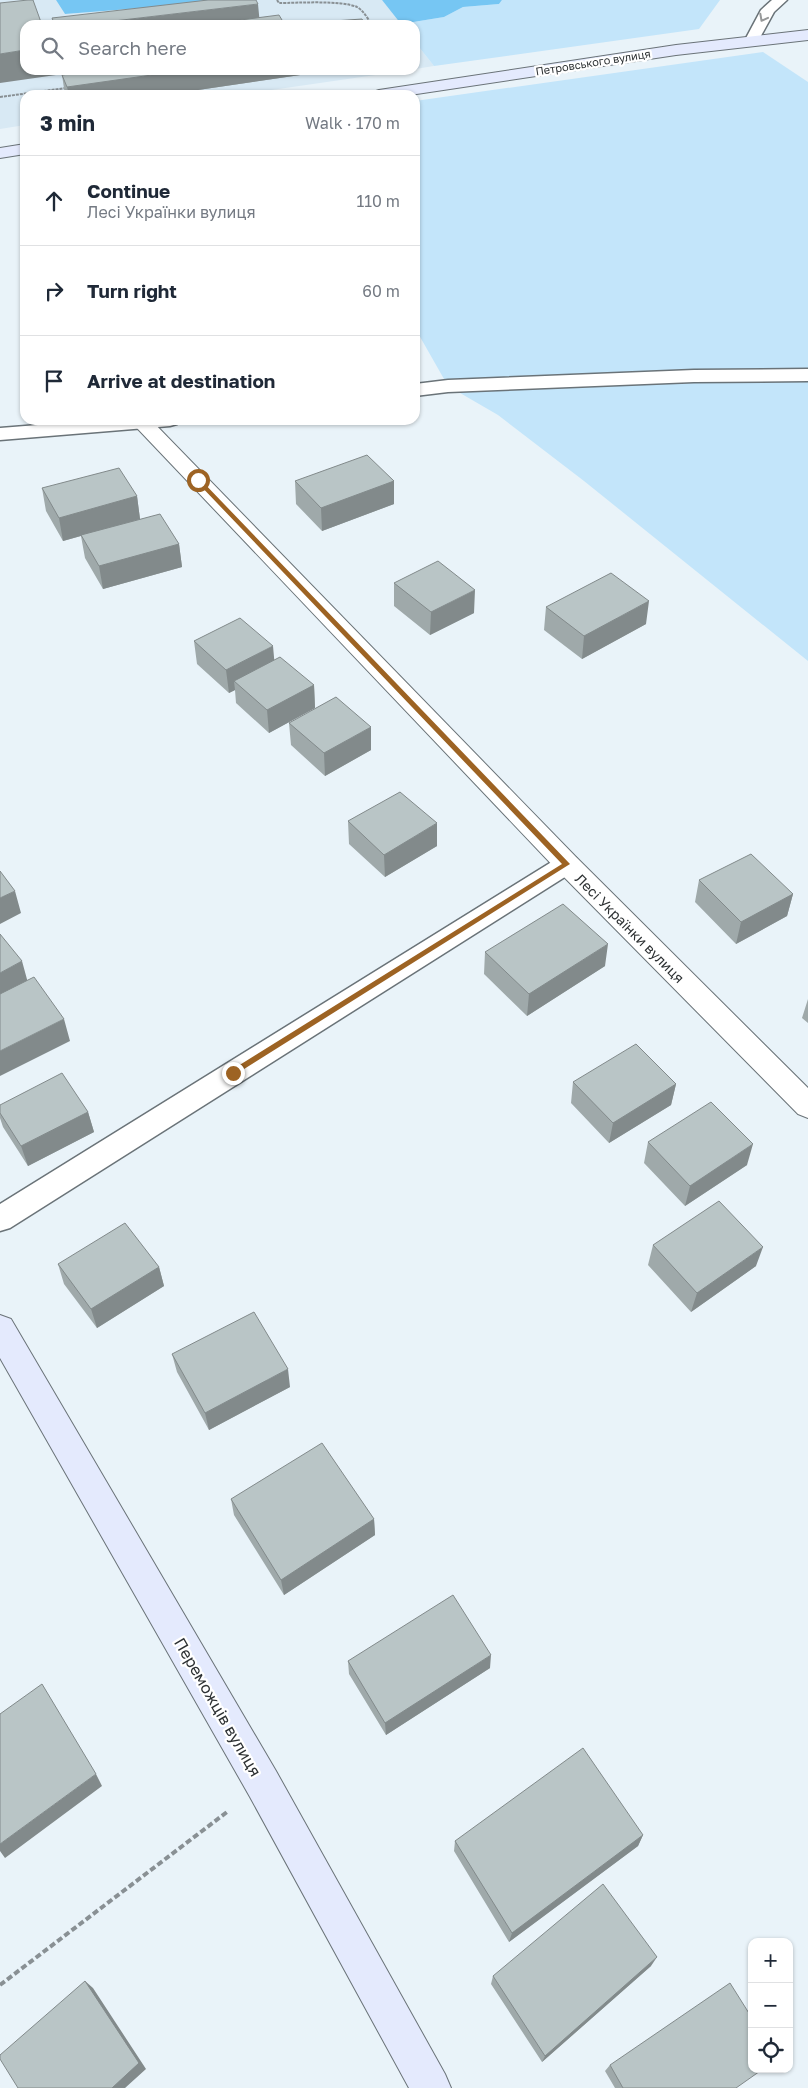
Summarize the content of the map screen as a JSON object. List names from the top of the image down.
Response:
{
  "streets": {
    "main road": ["Петровського вулиця", "Переможців вулиця"],
    "street": ["Лесі Українки вулиця"]
  },
  "page": {
    "search": "Search here",
    "heading": ["3 min", "Walk · 170 m"],
    "list": [
      ["Continue", "Лесі Українки вулиця", "110 m"],
      ["Turn right", "60 m"],
      "Arrive at destination"
    ],
    "map_buttons": ["+", "−"]
  }
}
